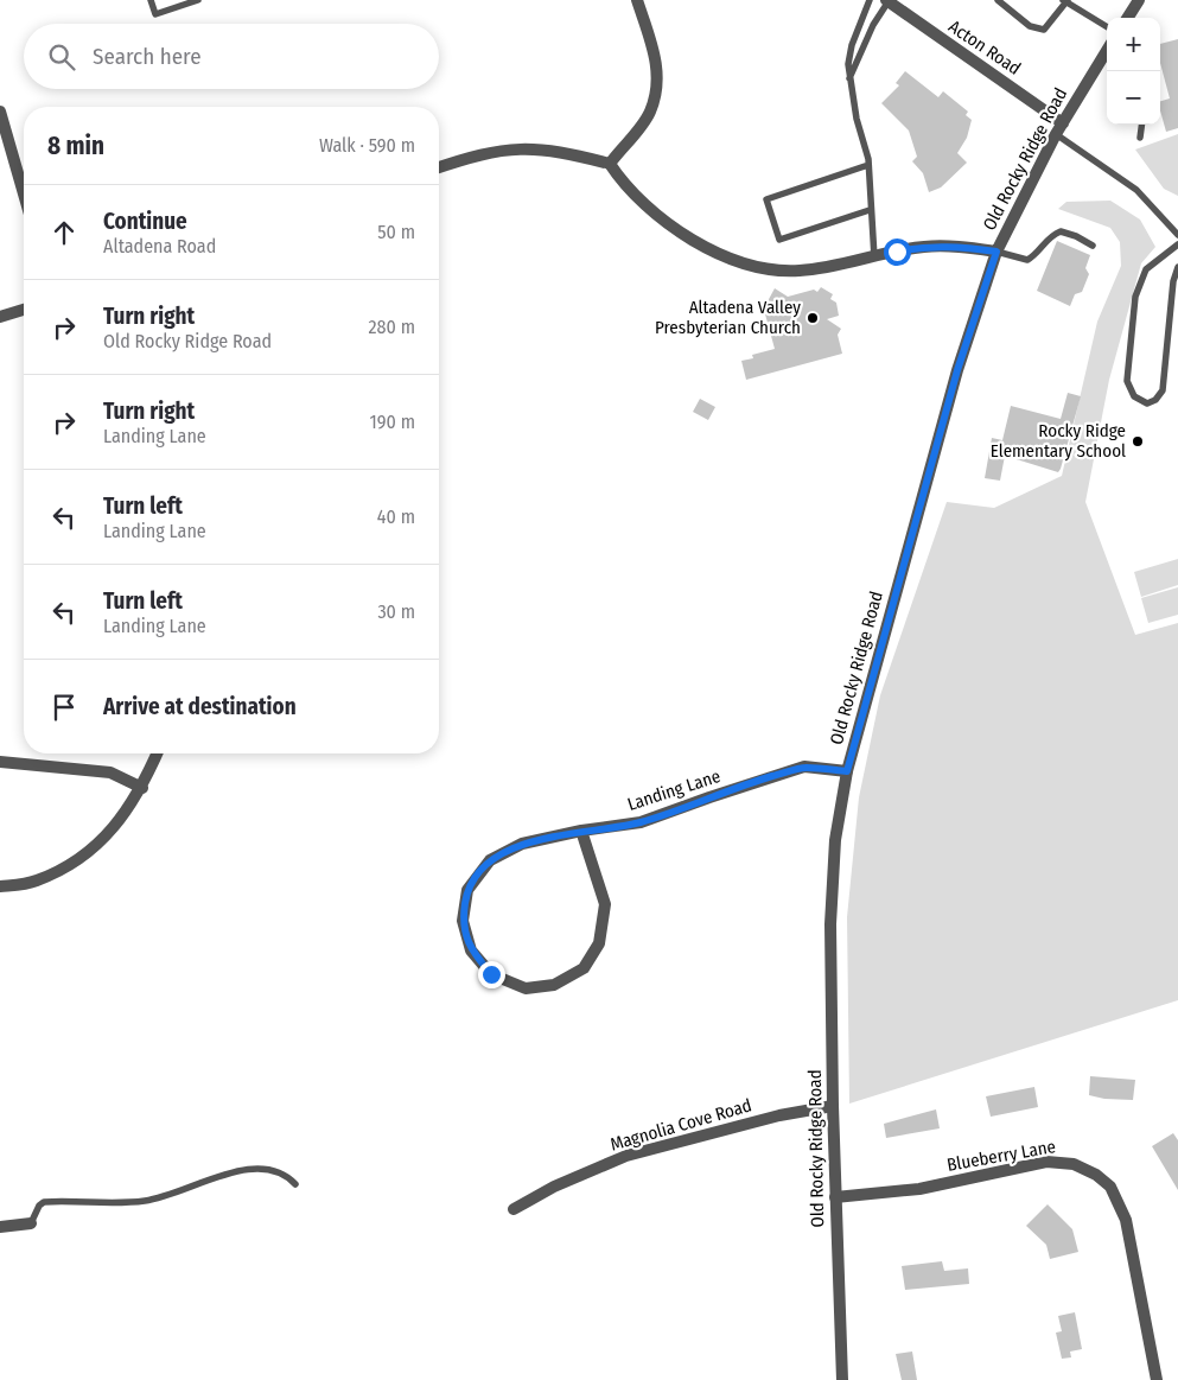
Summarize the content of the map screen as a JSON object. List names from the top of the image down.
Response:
{
  "streets": {
    "street": [
      "Acton Road",
      "Old Rocky Ridge Road",
      "Landing Lane",
      "Magnolia Cove Road",
      "Blueberry Lane"
    ]
  },
  "crossings": [
    ["Acton Road", "Old Rocky Ridge Road"],
    ["Old Rocky Ridge Road", "Landing Lane"],
    ["Old Rocky Ridge Road", "Magnolia Cove Road"],
    ["Old Rocky Ridge Road", "Blueberry Lane"]
  ],
  "places": ["Altadena Valley Presbyterian Church", "Rocky Ridge Elementary School"],
  "page": {
    "map_buttons": ["+", "−"],
    "search": "Search here",
    "heading": ["8 min", "Walk · 590 m"],
    "list": [
      ["Continue", "Altadena Road", "50 m"],
      ["Turn right", "Old Rocky Ridge Road", "280 m"],
      ["Turn right", "Landing Lane", "190 m"],
      ["Turn left", "Landing Lane", "40 m"],
      ["Turn left", "Landing Lane", "30 m"],
      "Arrive at destination"
    ]
  }
}
